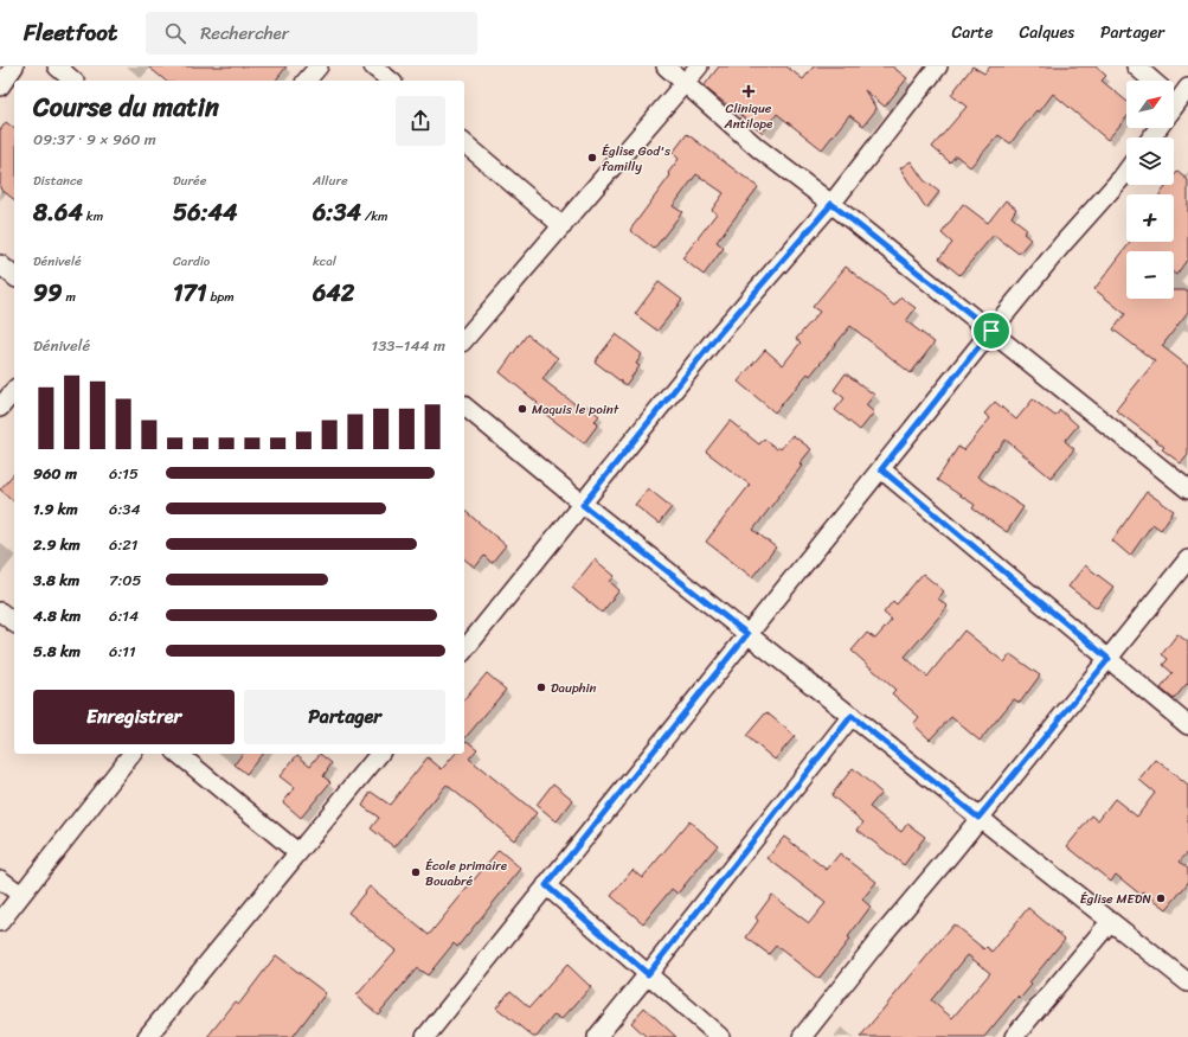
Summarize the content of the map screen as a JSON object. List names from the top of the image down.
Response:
{
  "places": {
    "health": ["Clinique Antilope"],
    "other": [
      "Église God's familly",
      "Maquis le point",
      "Dauphin",
      "École primaire Bouabré",
      "Église MEDN"
    ]
  },
  "north": "top right",
  "page": {
    "header": "Fleetfoot",
    "search": "Rechercher",
    "nav": ["Carte", "Calques", "Partager"],
    "map_buttons": ["+", "−"],
    "heading": ["Course du matin", "09:37 · 9 × 960 m"],
    "stats": [
      ["Distance", "8.64 km"],
      ["Durée", "56:44"],
      ["Allure", "6:34 /km"],
      ["Dénivelé", "99 m"],
      ["Cardio", "171 bpm"],
      ["kcal", "642"]
    ],
    "chart": ["Dénivelé", "133–144 m"],
    "list": [
      {
        "name": "960 m",
        "note": "6:15"
      },
      {
        "name": "1.9 km",
        "note": "6:34"
      },
      {
        "name": "2.9 km",
        "note": "6:21"
      },
      {
        "name": "3.8 km",
        "note": "7:05"
      },
      {
        "name": "4.8 km",
        "note": "6:14"
      },
      {
        "name": "5.8 km",
        "note": "6:11"
      }
    ],
    "buttons": ["Enregistrer", "Partager"]
  }
}
